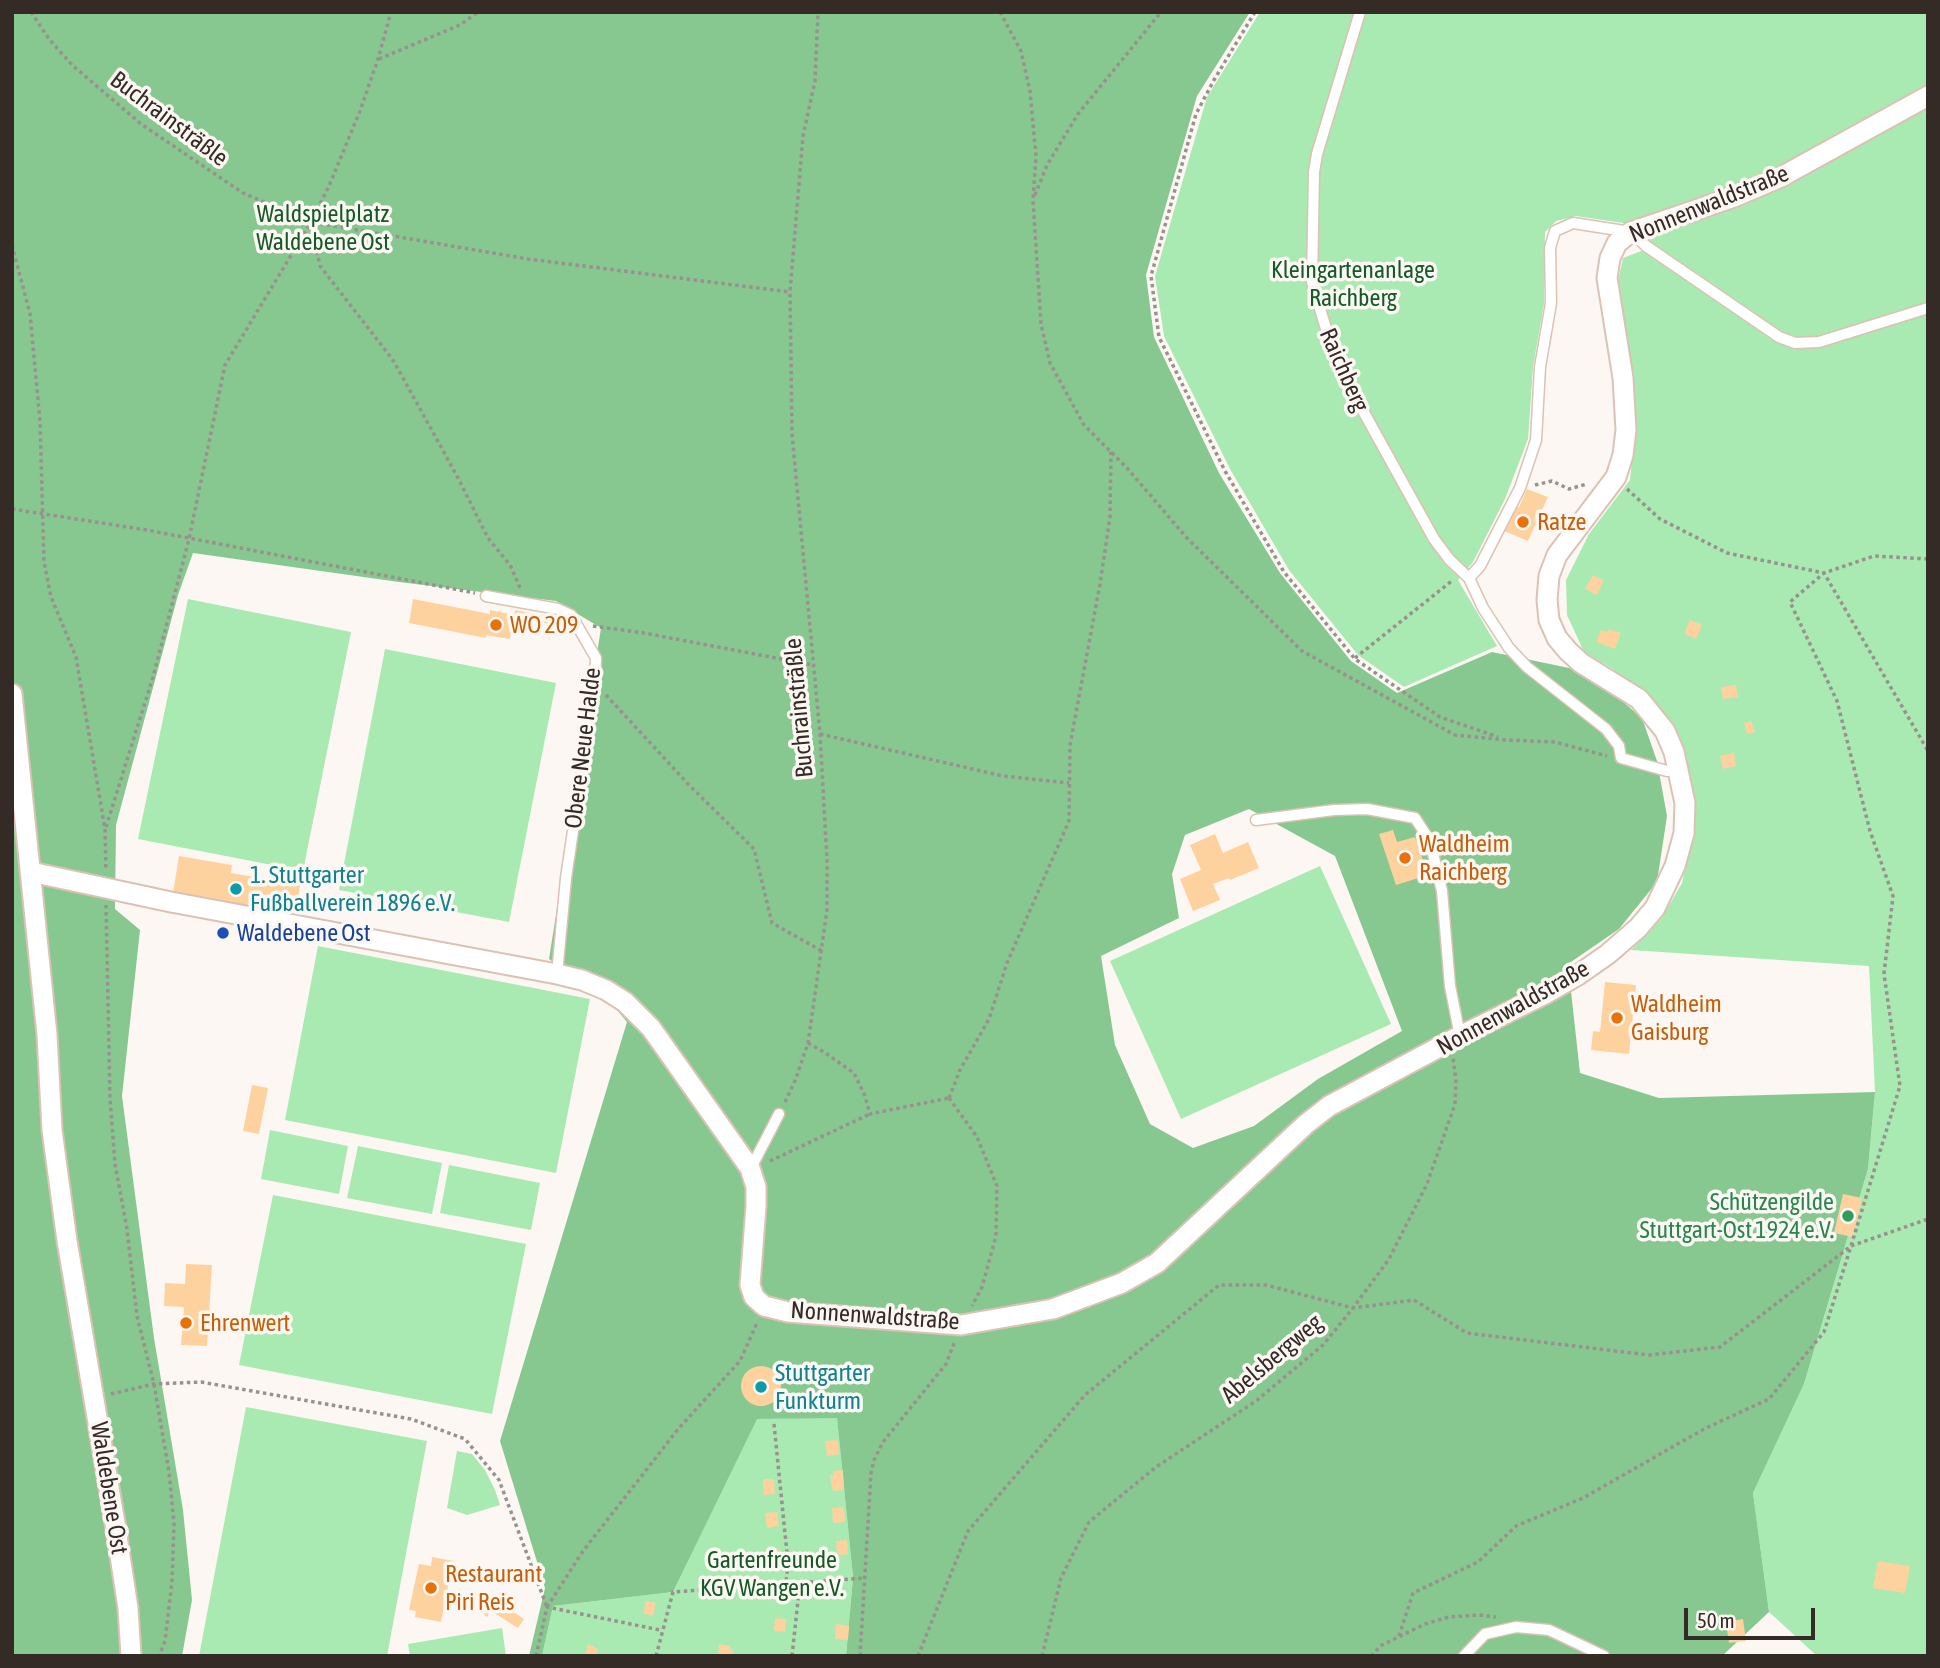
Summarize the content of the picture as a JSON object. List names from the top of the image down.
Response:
{
  "streets": {
    "street": ["Nonnenwaldstraße", "Waldebene Ost"],
    "lane": ["Raichberg", "Obere Neue Halde"],
    "path": ["Buchrainsträßle", "Abelsbergweg"]
  },
  "crossings": [
    ["Nonnenwaldstraße", "Obere Neue Halde"],
    ["Nonnenwaldstraße", "Abelsbergweg"],
    ["Nonnenwaldstraße", "Waldebene Ost"]
  ],
  "parks": ["Waldspielplatz Waldebene Ost", "Kleingartenanlage Raichberg", "Gartenfreunde KGV Wangen e.V."],
  "places": [
    "Ratze",
    "WO 209",
    "Waldheim Raichberg",
    "1. Stuttgarter Fußballverein 1896 e.V.",
    "Waldebene Ost",
    "Waldheim Gaisburg",
    "Schützengilde Stuttgart-Ost 1924 e.V.",
    "Ehrenwert",
    "Stuttgarter Funkturm",
    "Restaurant Piri Reis"
  ],
  "scale_bar": "50 m"
}
